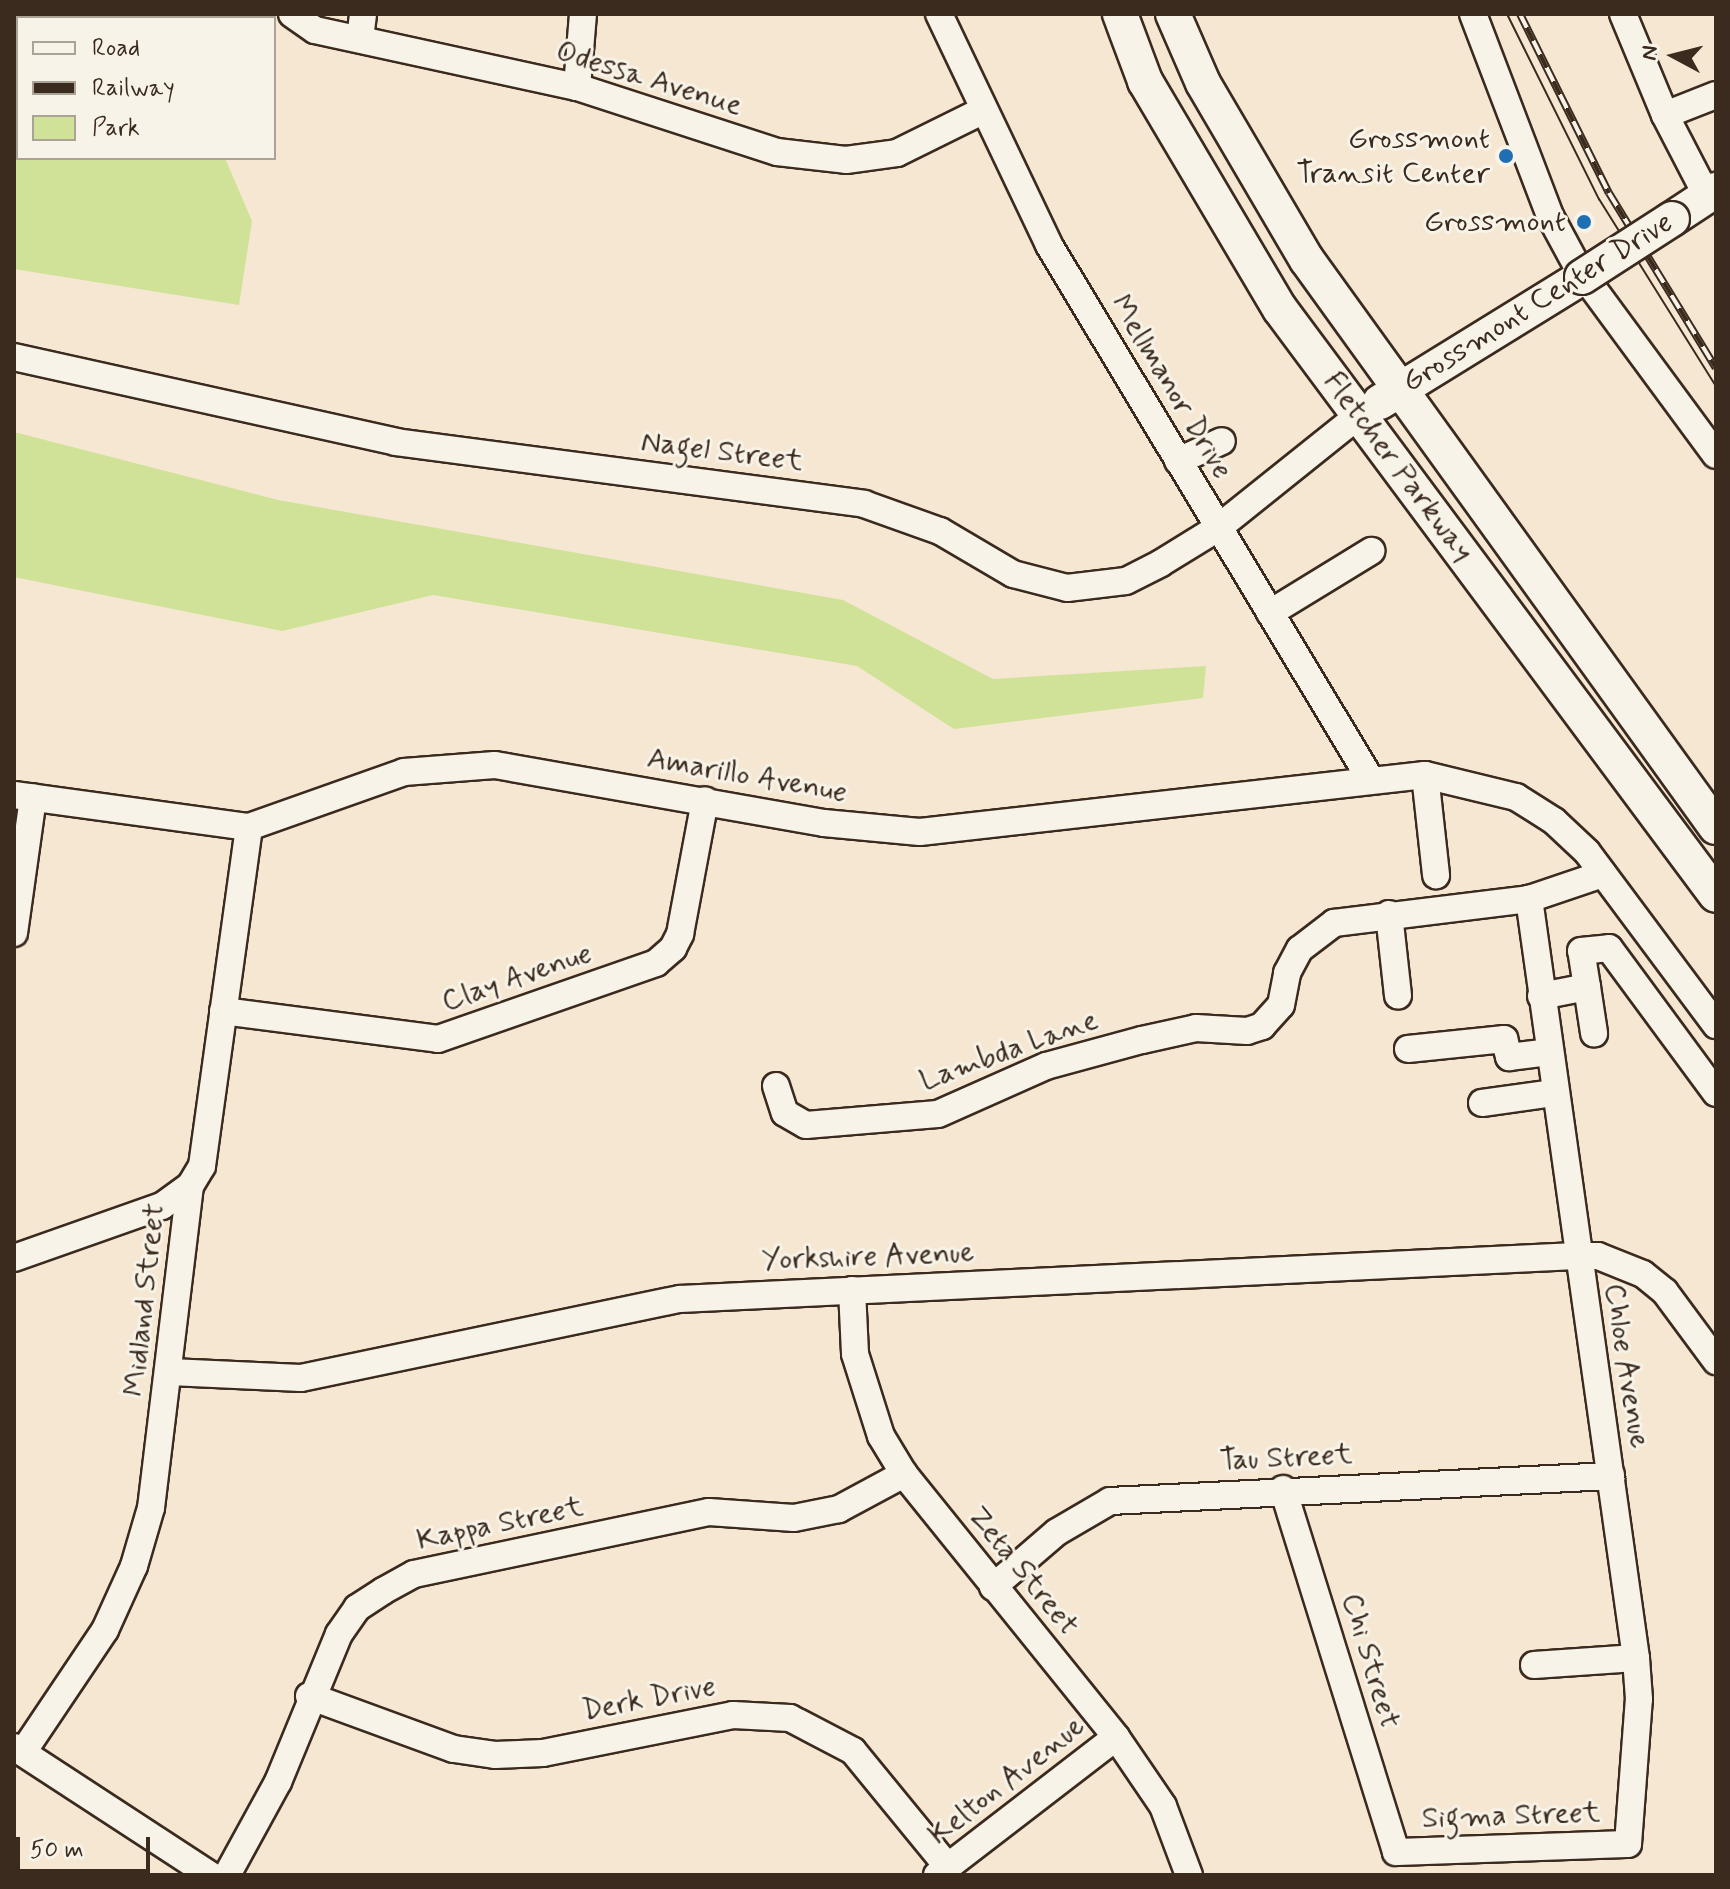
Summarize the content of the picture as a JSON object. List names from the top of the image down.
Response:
{
  "streets": {
    "main road": ["Grossmont Center Drive", "Fletcher Parkway"],
    "street": [
      "Odessa Avenue",
      "Mellmanor Drive",
      "Nagel Street",
      "Amarillo Avenue",
      "Clay Avenue",
      "Lambda Lane",
      "Yorkshire Avenue",
      "Midland Street",
      "Chloe Avenue",
      "Tau Street",
      "Kappa Street",
      "Zeta Street",
      "Chi Street",
      "Derk Drive",
      "Kelton Avenue",
      "Sigma Street"
    ]
  },
  "crossings": [
    ["Odessa Avenue", "Mellmanor Drive"],
    ["Grossmont Center Drive", "Nagel Street"],
    ["Grossmont Center Drive", "Fletcher Parkway"],
    ["Mellmanor Drive", "Nagel Street"],
    ["Mellmanor Drive", "Amarillo Avenue"],
    ["Nagel Street", "Fletcher Parkway"],
    ["Amarillo Avenue", "Clay Avenue"],
    ["Amarillo Avenue", "Lambda Lane"],
    ["Amarillo Avenue", "Midland Street"],
    ["Clay Avenue", "Midland Street"],
    ["Lambda Lane", "Chloe Avenue"],
    ["Yorkshire Avenue", "Midland Street"],
    ["Yorkshire Avenue", "Chloe Avenue"],
    ["Yorkshire Avenue", "Zeta Street"],
    ["Chloe Avenue", "Tau Street"],
    ["Chloe Avenue", "Sigma Street"],
    ["Tau Street", "Zeta Street"],
    ["Tau Street", "Chi Street"],
    ["Kappa Street", "Zeta Street"],
    ["Kappa Street", "Derk Drive"],
    ["Zeta Street", "Kelton Avenue"],
    ["Chi Street", "Sigma Street"],
    ["Derk Drive", "Kelton Avenue"]
  ],
  "places": ["Grossmont Transit Center", "Grossmont"],
  "legend": ["Road", "Railway", "Park"],
  "scale_bar": "50 m",
  "north": "left"
}
